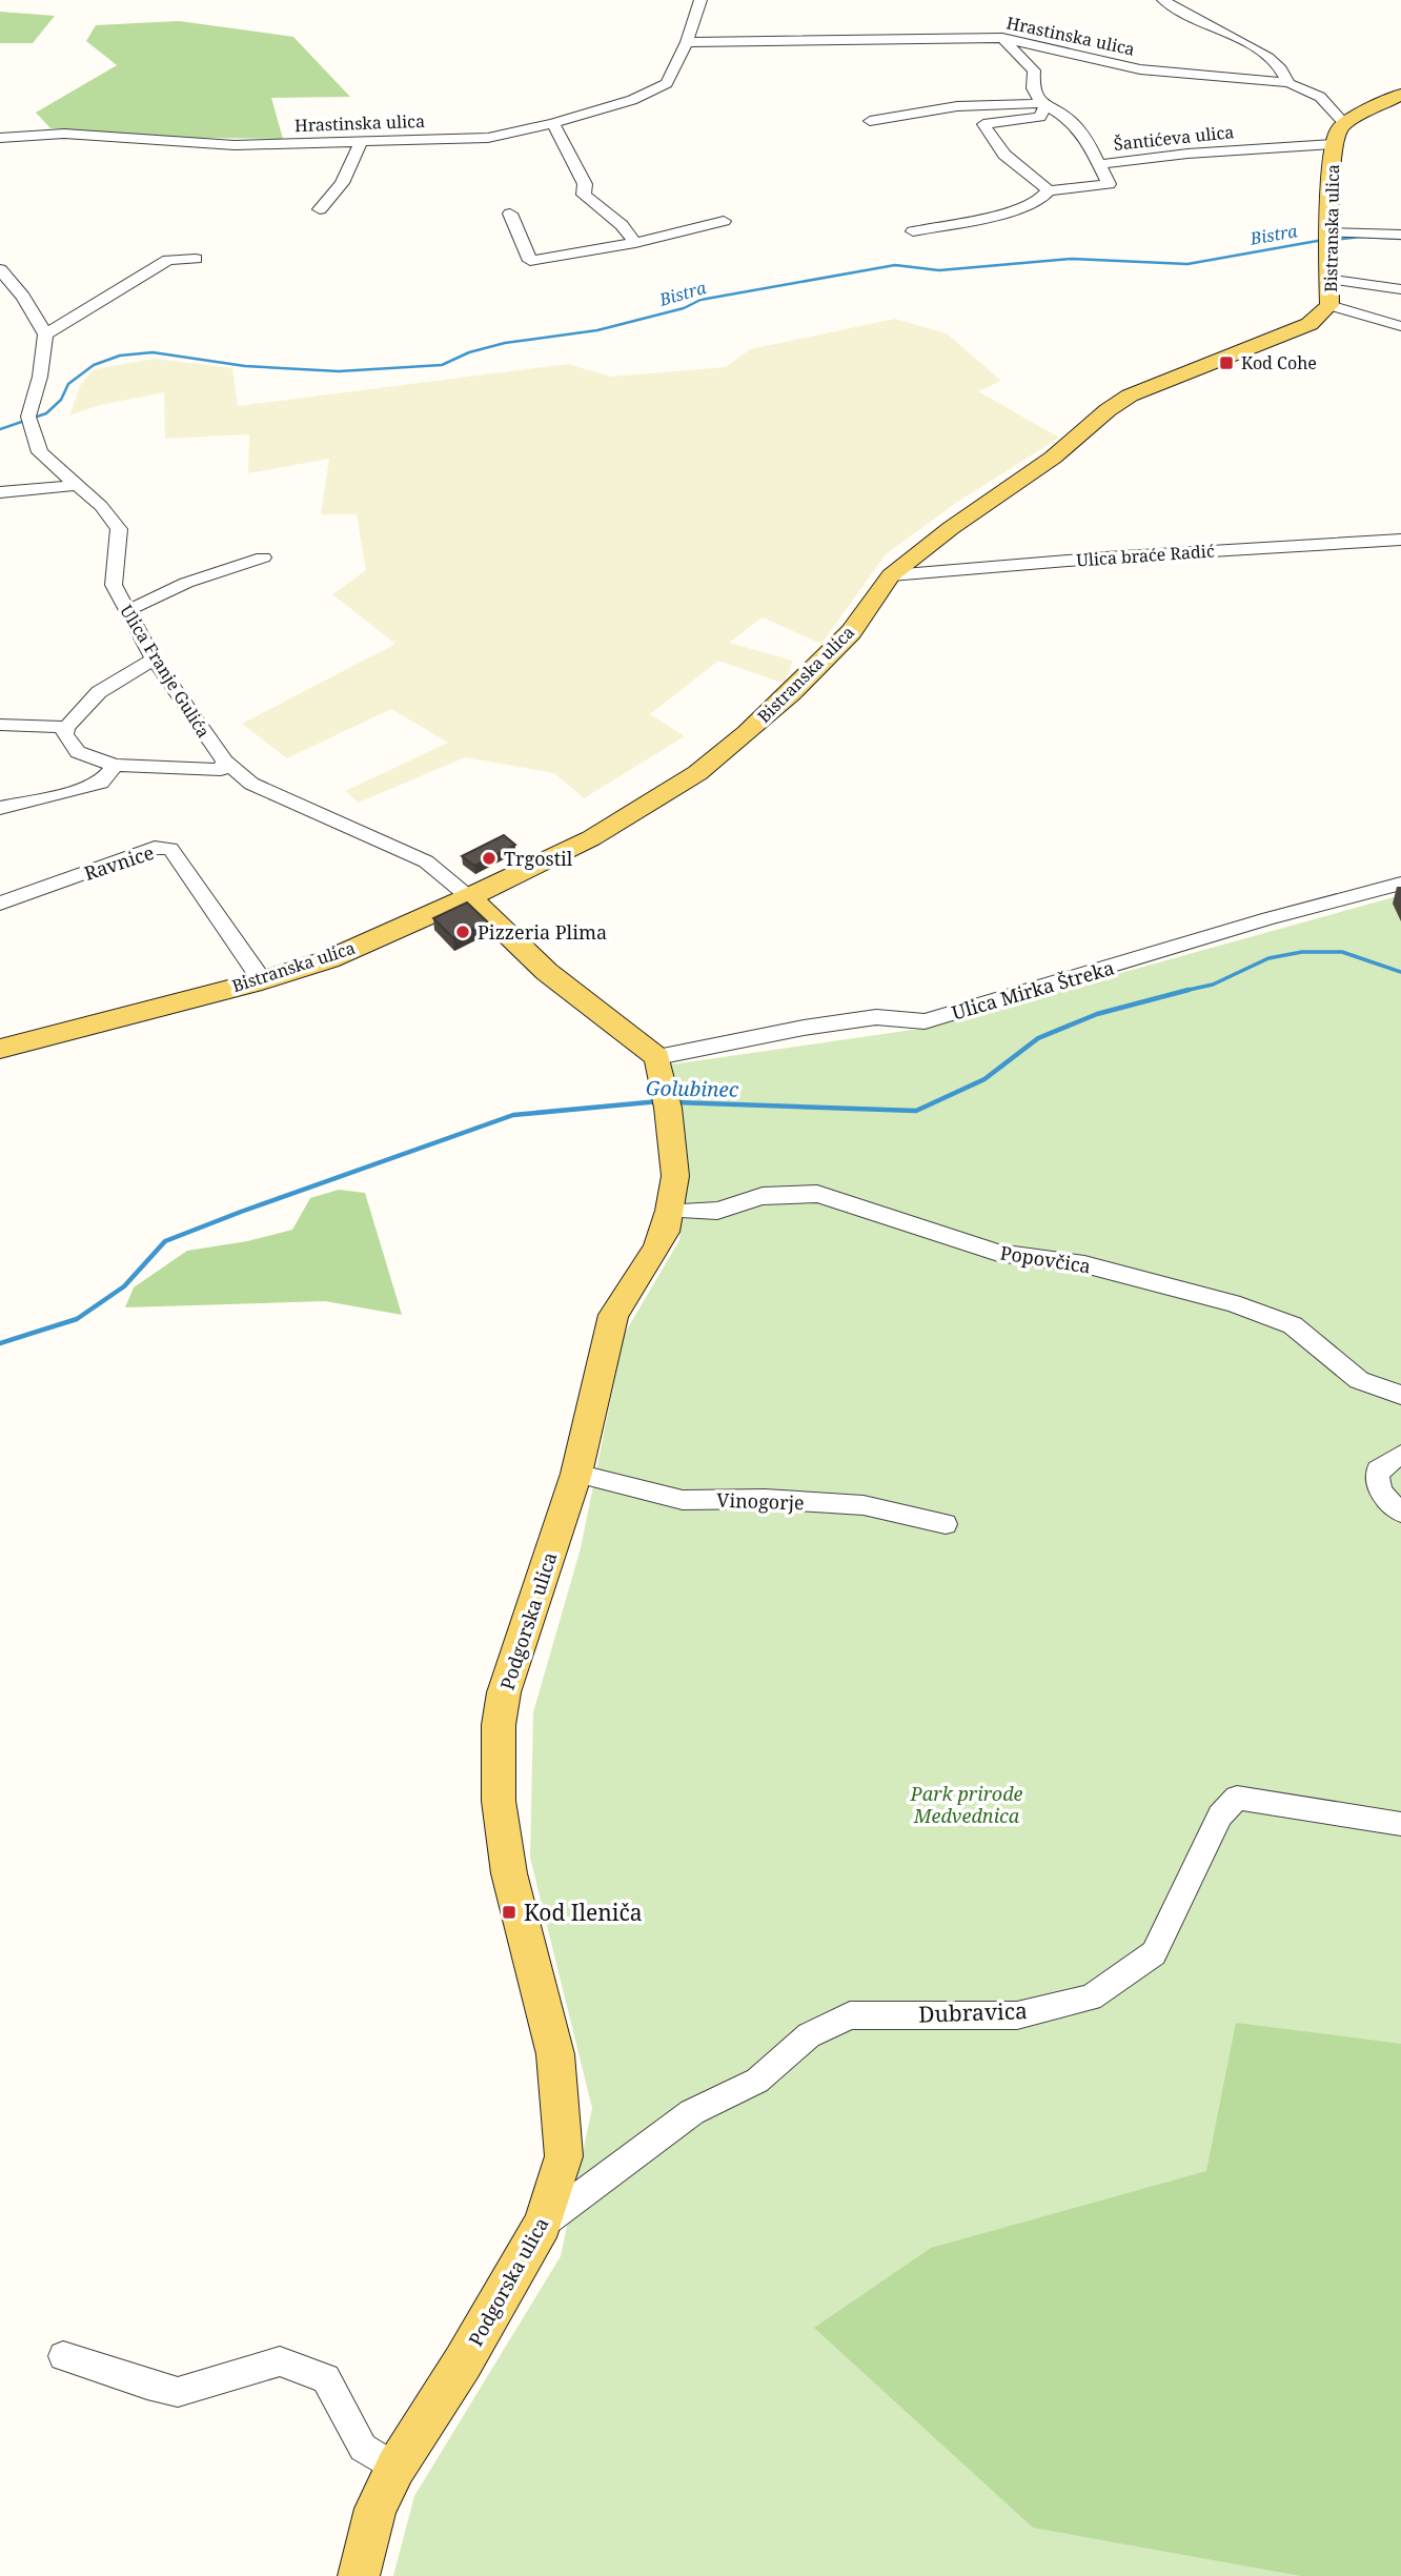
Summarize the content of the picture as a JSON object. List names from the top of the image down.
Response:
{
  "streets": {
    "main road": ["Bistranska ulica", "Podgorska ulica"],
    "street": [
      "Hrastinska ulica",
      "Šantićeva ulica",
      "Ulica braće Radić",
      "Ulica Franje Gulića",
      "Ravnice",
      "Ulica Mirka Štreka",
      "Popovčica",
      "Vinogorje",
      "Dubravica"
    ]
  },
  "crossings": [
    ["Hrastinska ulica", "Bistranska ulica"],
    ["Šantićeva ulica", "Bistranska ulica"],
    ["Bistranska ulica", "Ulica braće Radić"],
    ["Bistranska ulica", "Ulica Franje Gulića"],
    ["Bistranska ulica", "Ravnice"],
    ["Ulica Mirka Štreka", "Podgorska ulica"],
    ["Popovčica", "Podgorska ulica"],
    ["Vinogorje", "Podgorska ulica"],
    ["Podgorska ulica", "Dubravica"]
  ],
  "water": ["Bistra", "Golubinec"],
  "parks": ["Park prirode Medvednica"],
  "places": {
    "transit": ["Kod Cohe", "Kod Ileniča"],
    "other": ["Trgostil", "Pizzeria Plima"]
  }
}
